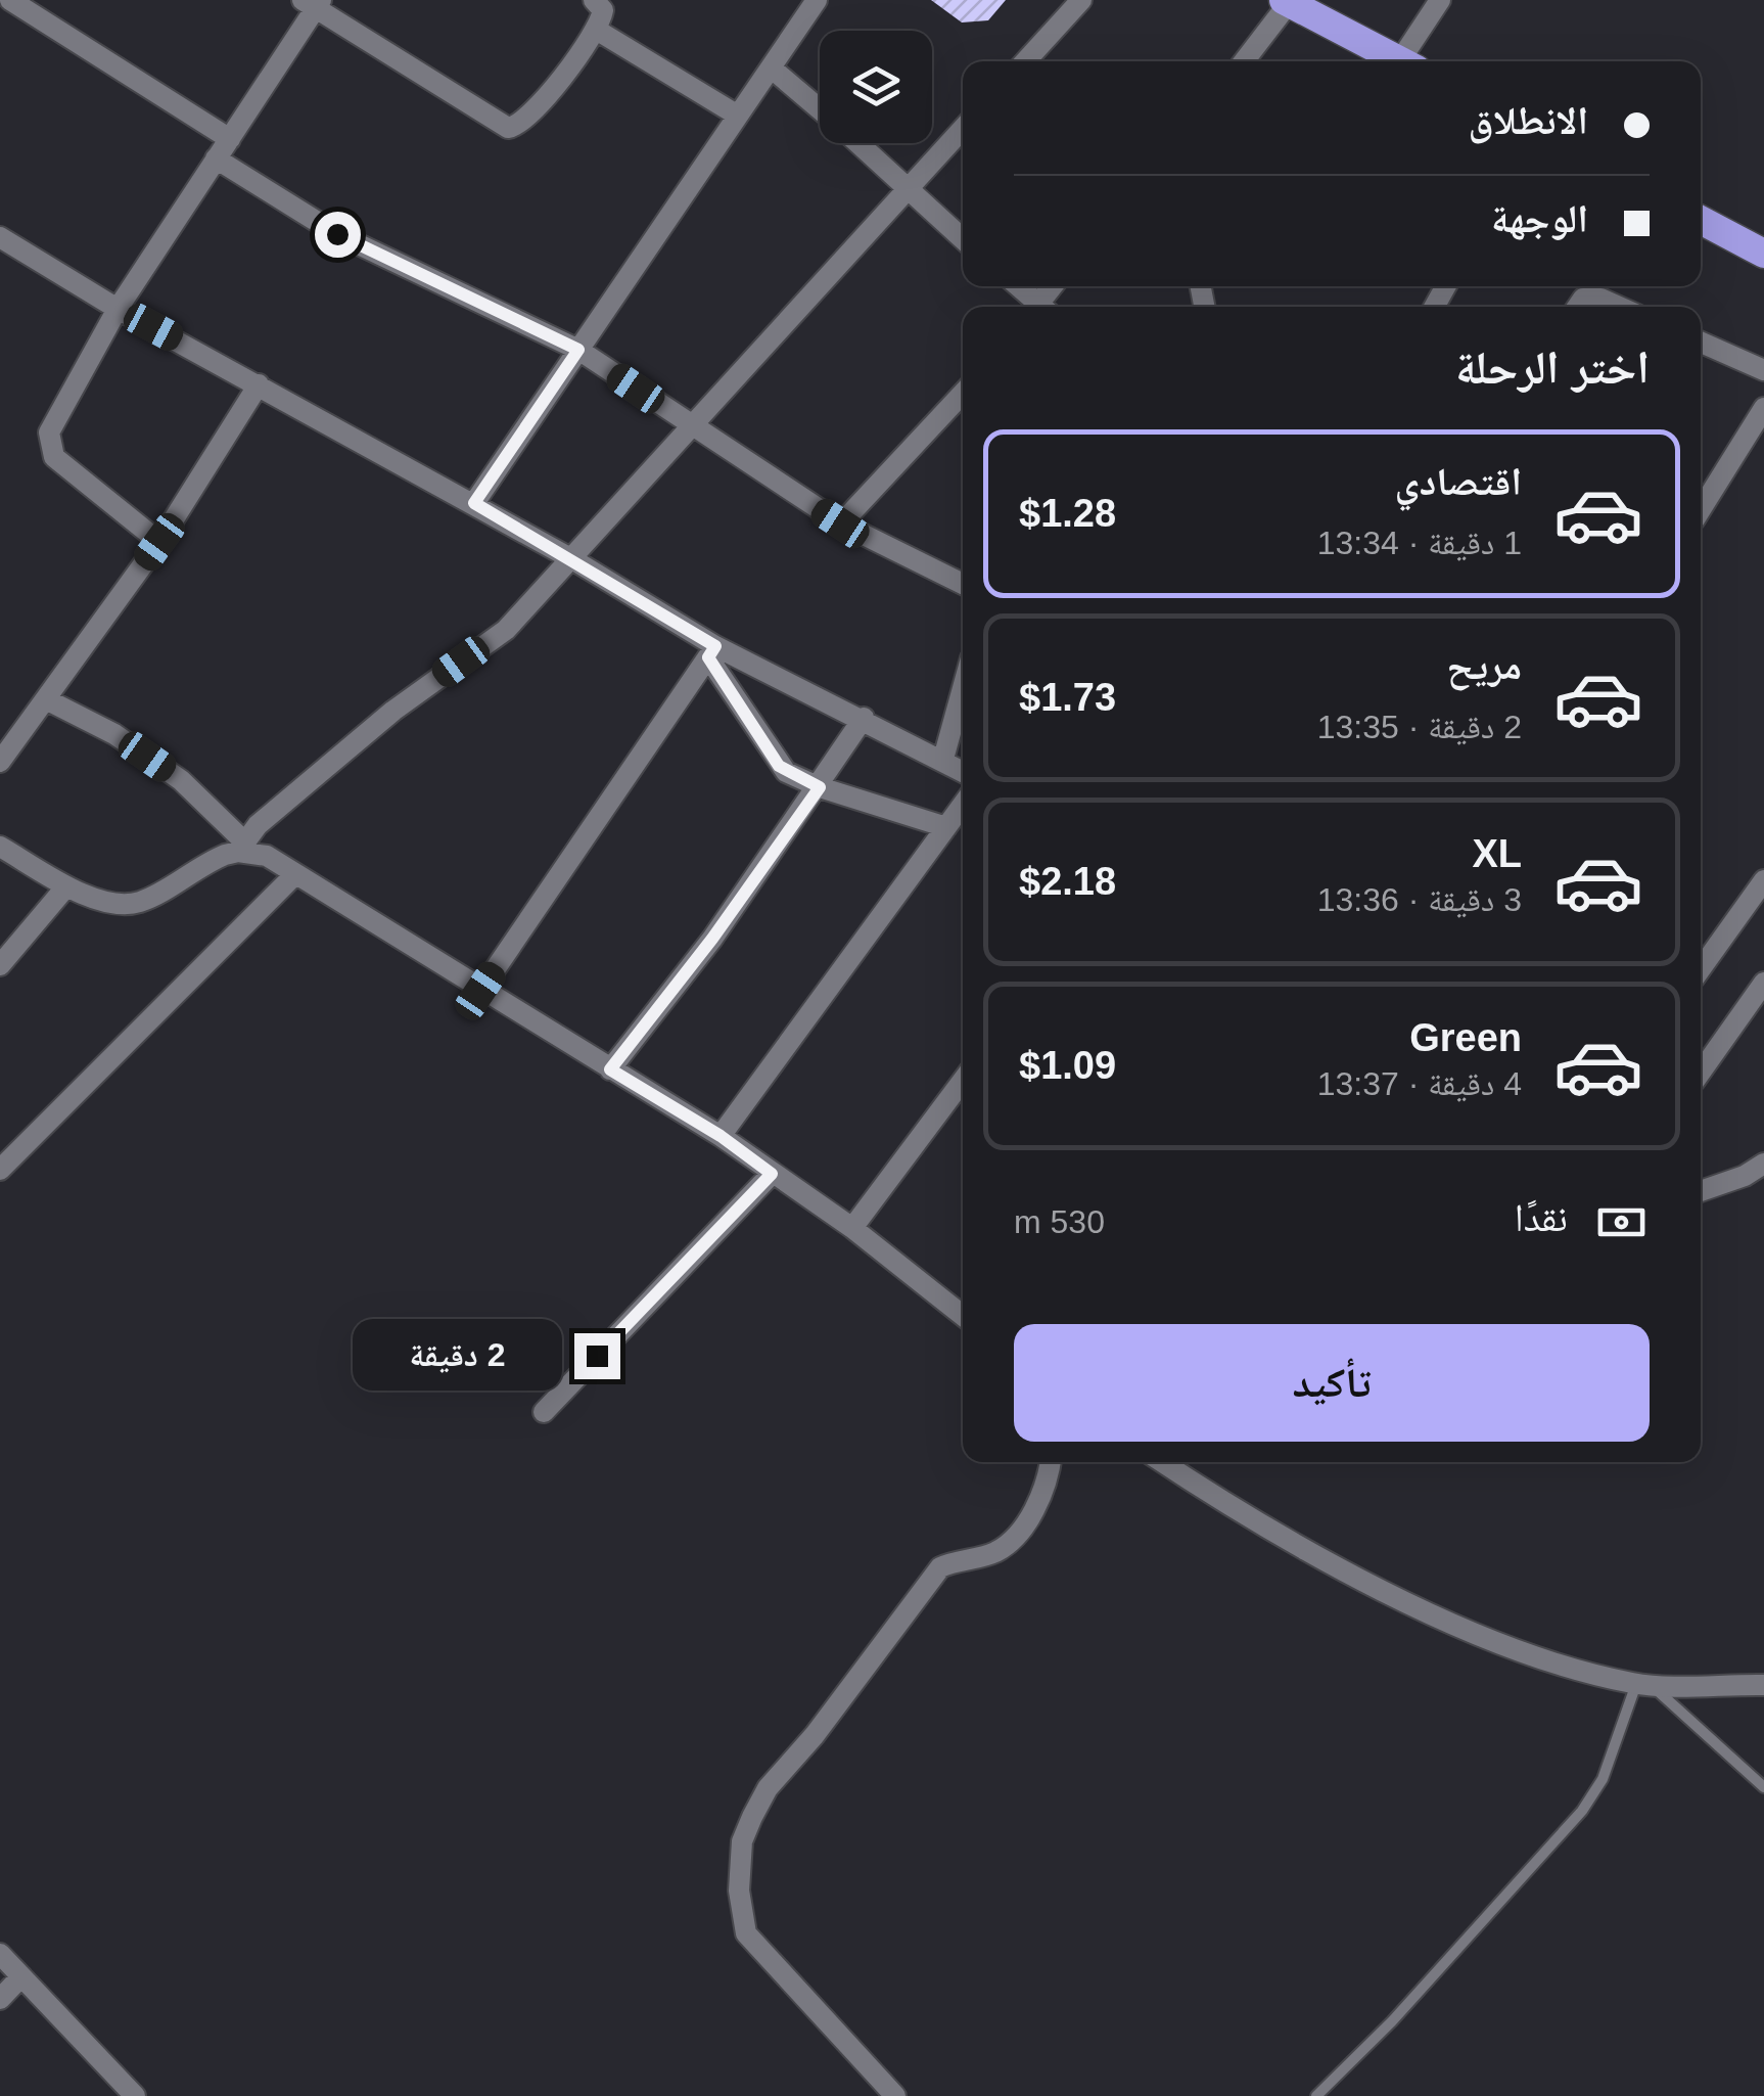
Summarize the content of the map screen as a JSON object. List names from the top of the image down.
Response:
{
  "page": {
    "banner": ["الانطلاق", "الوجهة"],
    "heading": "اختر الرحلة",
    "list": [
      {
        "name": "اقتصادي",
        "note": "1 دقيقة · 13:34",
        "value": "$1.28"
      },
      {
        "name": "مريح",
        "note": "2 دقيقة · 13:35",
        "value": "$1.73"
      },
      {
        "name": "XL",
        "note": "3 دقيقة · 13:36",
        "value": "$2.18"
      },
      {
        "name": "Green",
        "note": "4 دقيقة · 13:37",
        "value": "$1.09"
      }
    ],
    "pay": ["نقدًا", "530 m"],
    "buttons": "تأكيد",
    "bubble": "2 دقيقة"
  }
}
